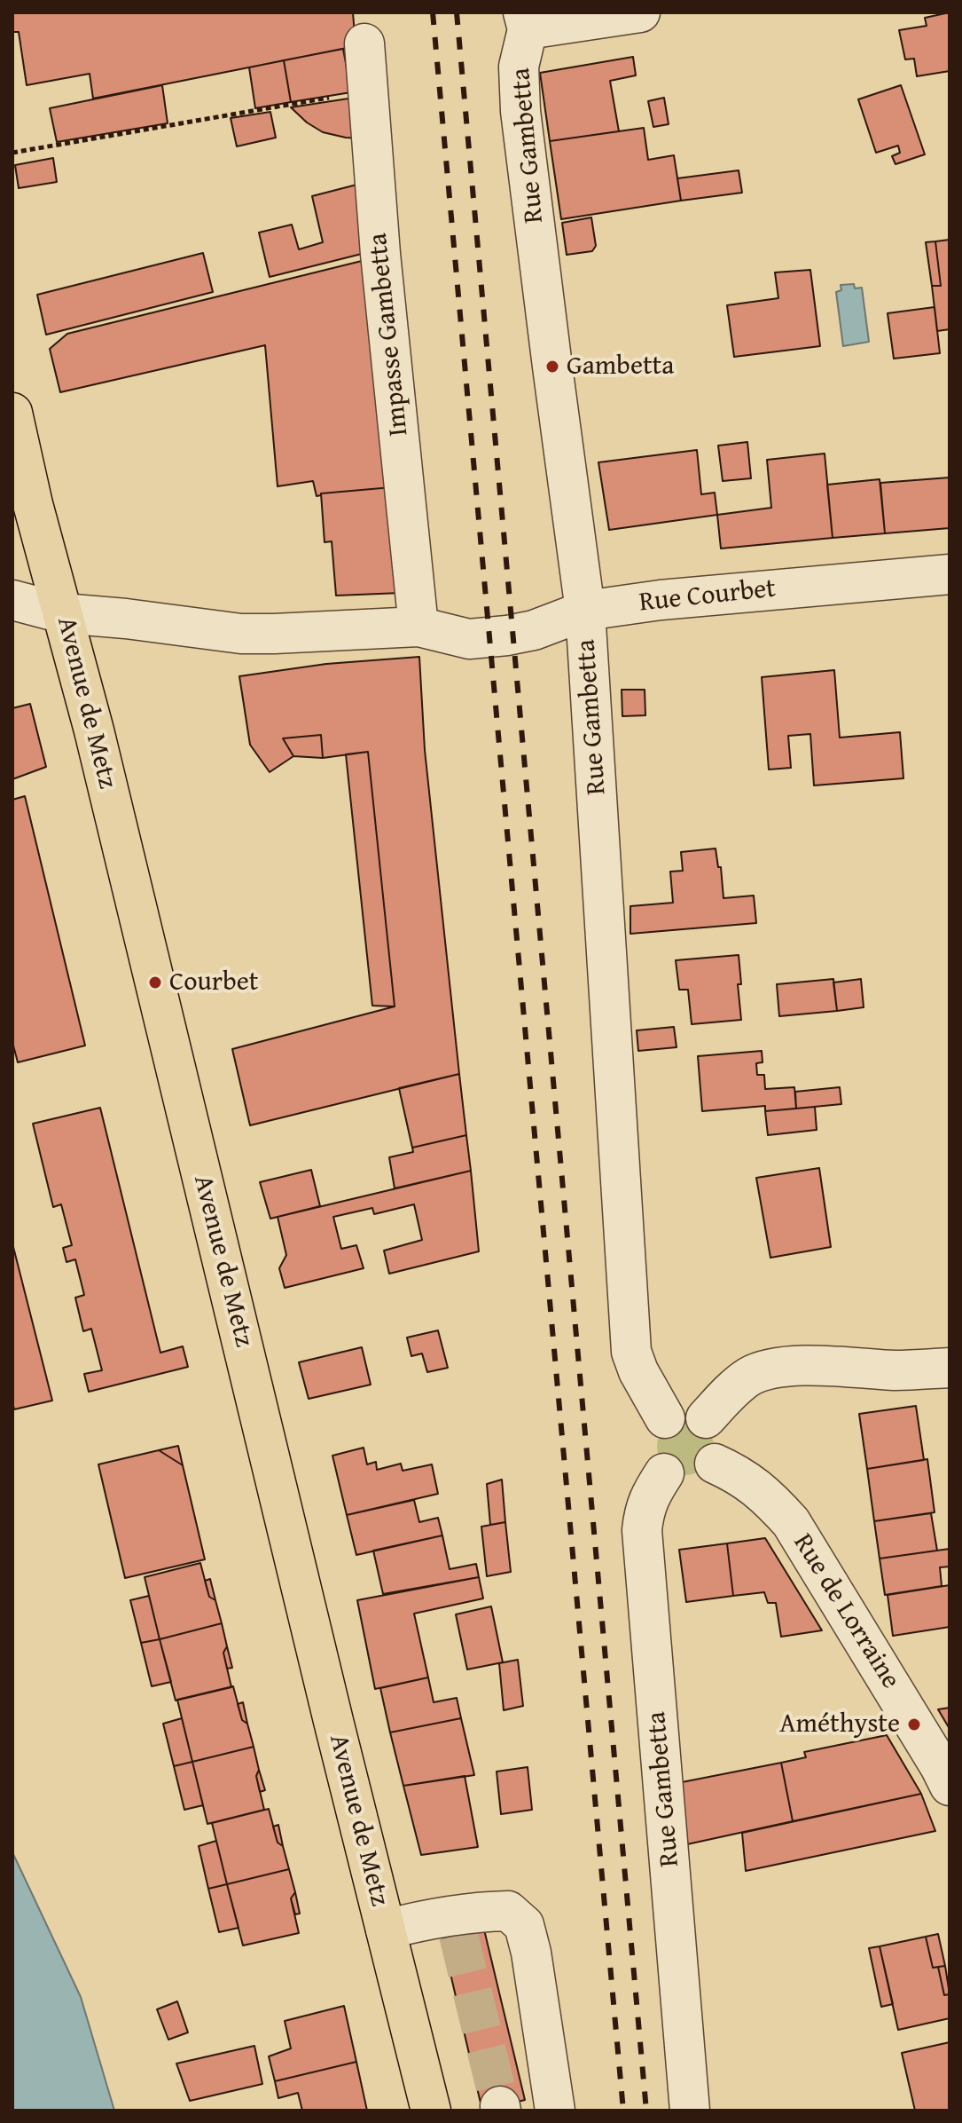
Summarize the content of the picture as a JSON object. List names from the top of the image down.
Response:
{
  "streets": {
    "main road": ["Avenue de Metz"],
    "street": [
      "Rue Gambetta",
      "Impasse Gambetta",
      "Rue Courbet",
      "Rue de Lorraine"
    ]
  },
  "crossings": [
    ["Rue Gambetta", "Rue Courbet"],
    ["Rue Gambetta", "Rue de Lorraine"],
    ["Impasse Gambetta", "Rue Courbet"],
    ["Rue Courbet", "Avenue de Metz"]
  ],
  "places": ["Gambetta", "Courbet", "Améthyste"]
}
